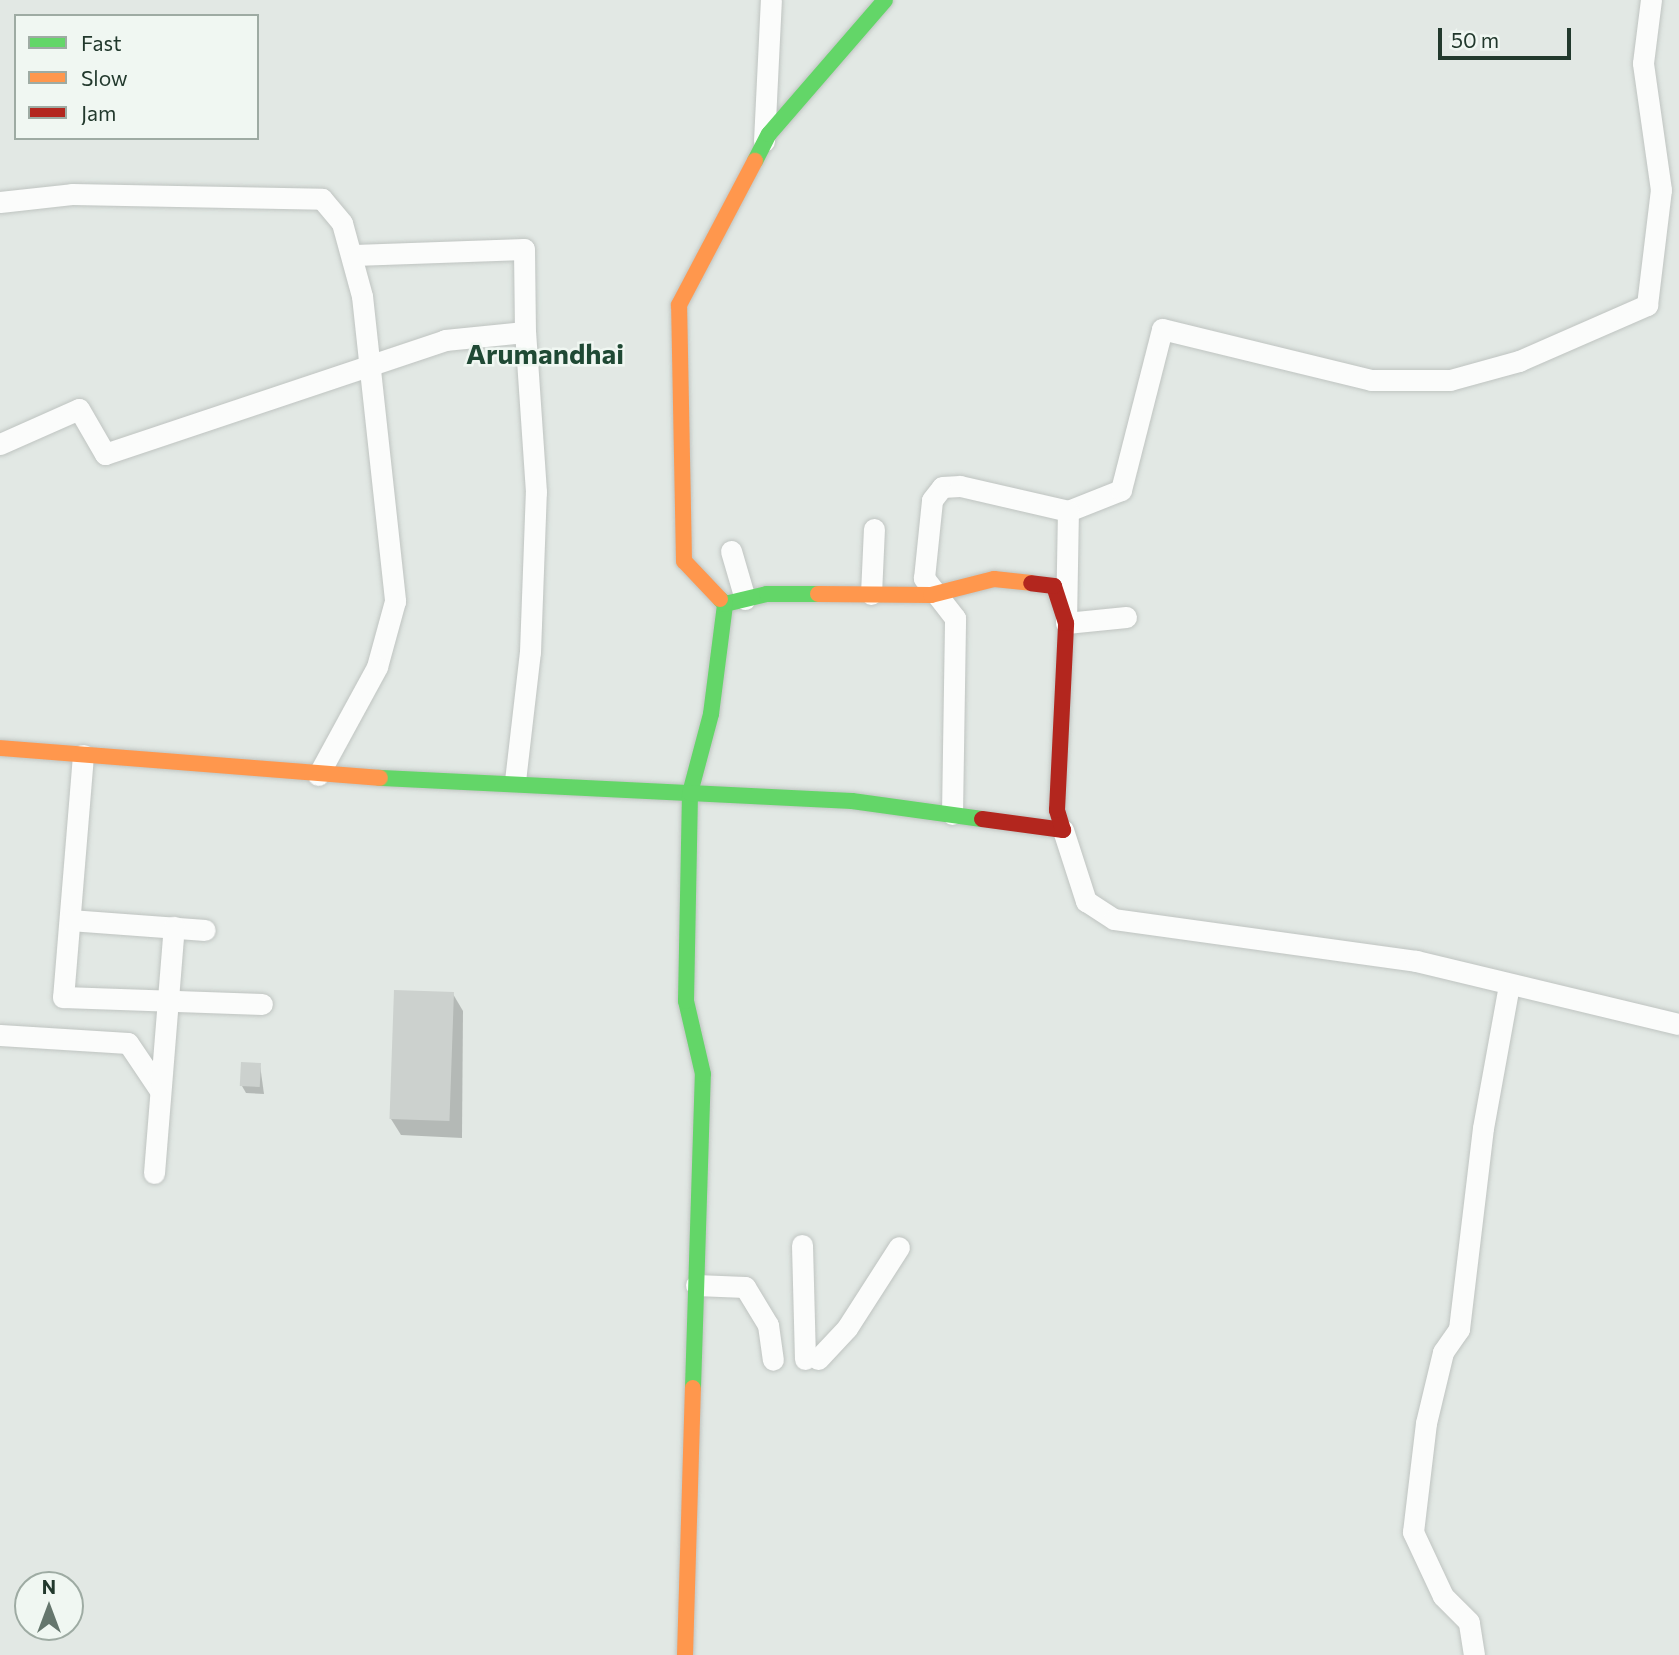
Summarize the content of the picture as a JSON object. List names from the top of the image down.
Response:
{
  "districts": ["Arumandhai"],
  "legend": ["Fast", "Slow", "Jam"],
  "scale_bar": "50 m",
  "north": "top"
}
